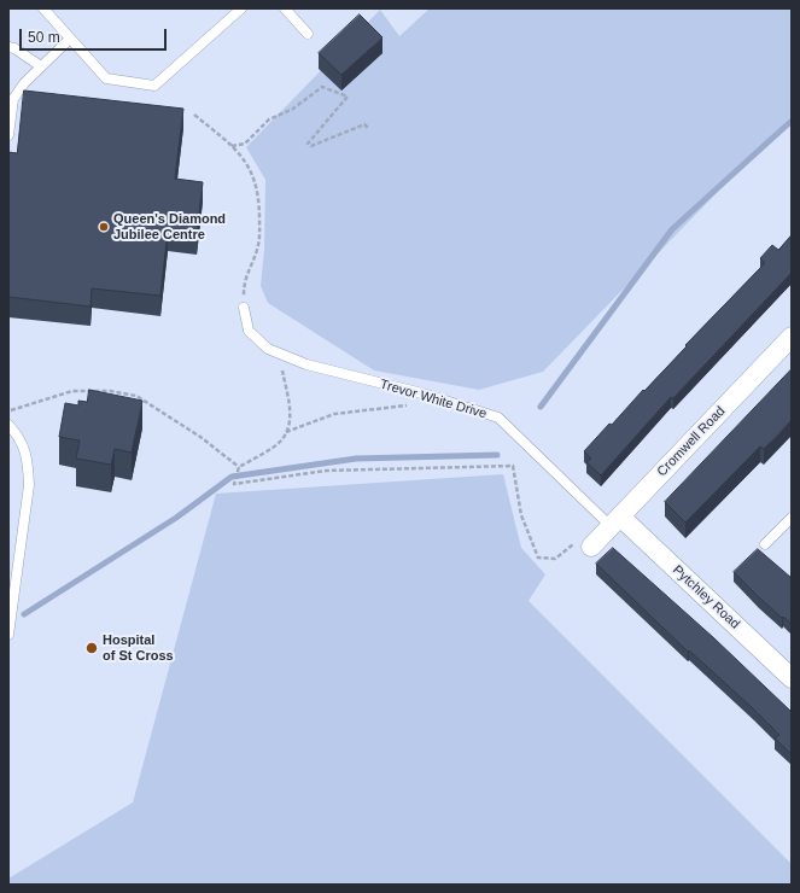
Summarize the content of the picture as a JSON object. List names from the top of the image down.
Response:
{
  "streets": {
    "street": ["Cromwell Road", "Pytchley Road"],
    "lane": ["Trevor White Drive"]
  },
  "crossings": [
    ["Trevor White Drive", "Cromwell Road"],
    ["Trevor White Drive", "Pytchley Road"],
    ["Cromwell Road", "Pytchley Road"]
  ],
  "places": ["Queen's Diamond Jubilee Centre", "Hospital of St Cross"],
  "scale_bar": "50 m"
}
